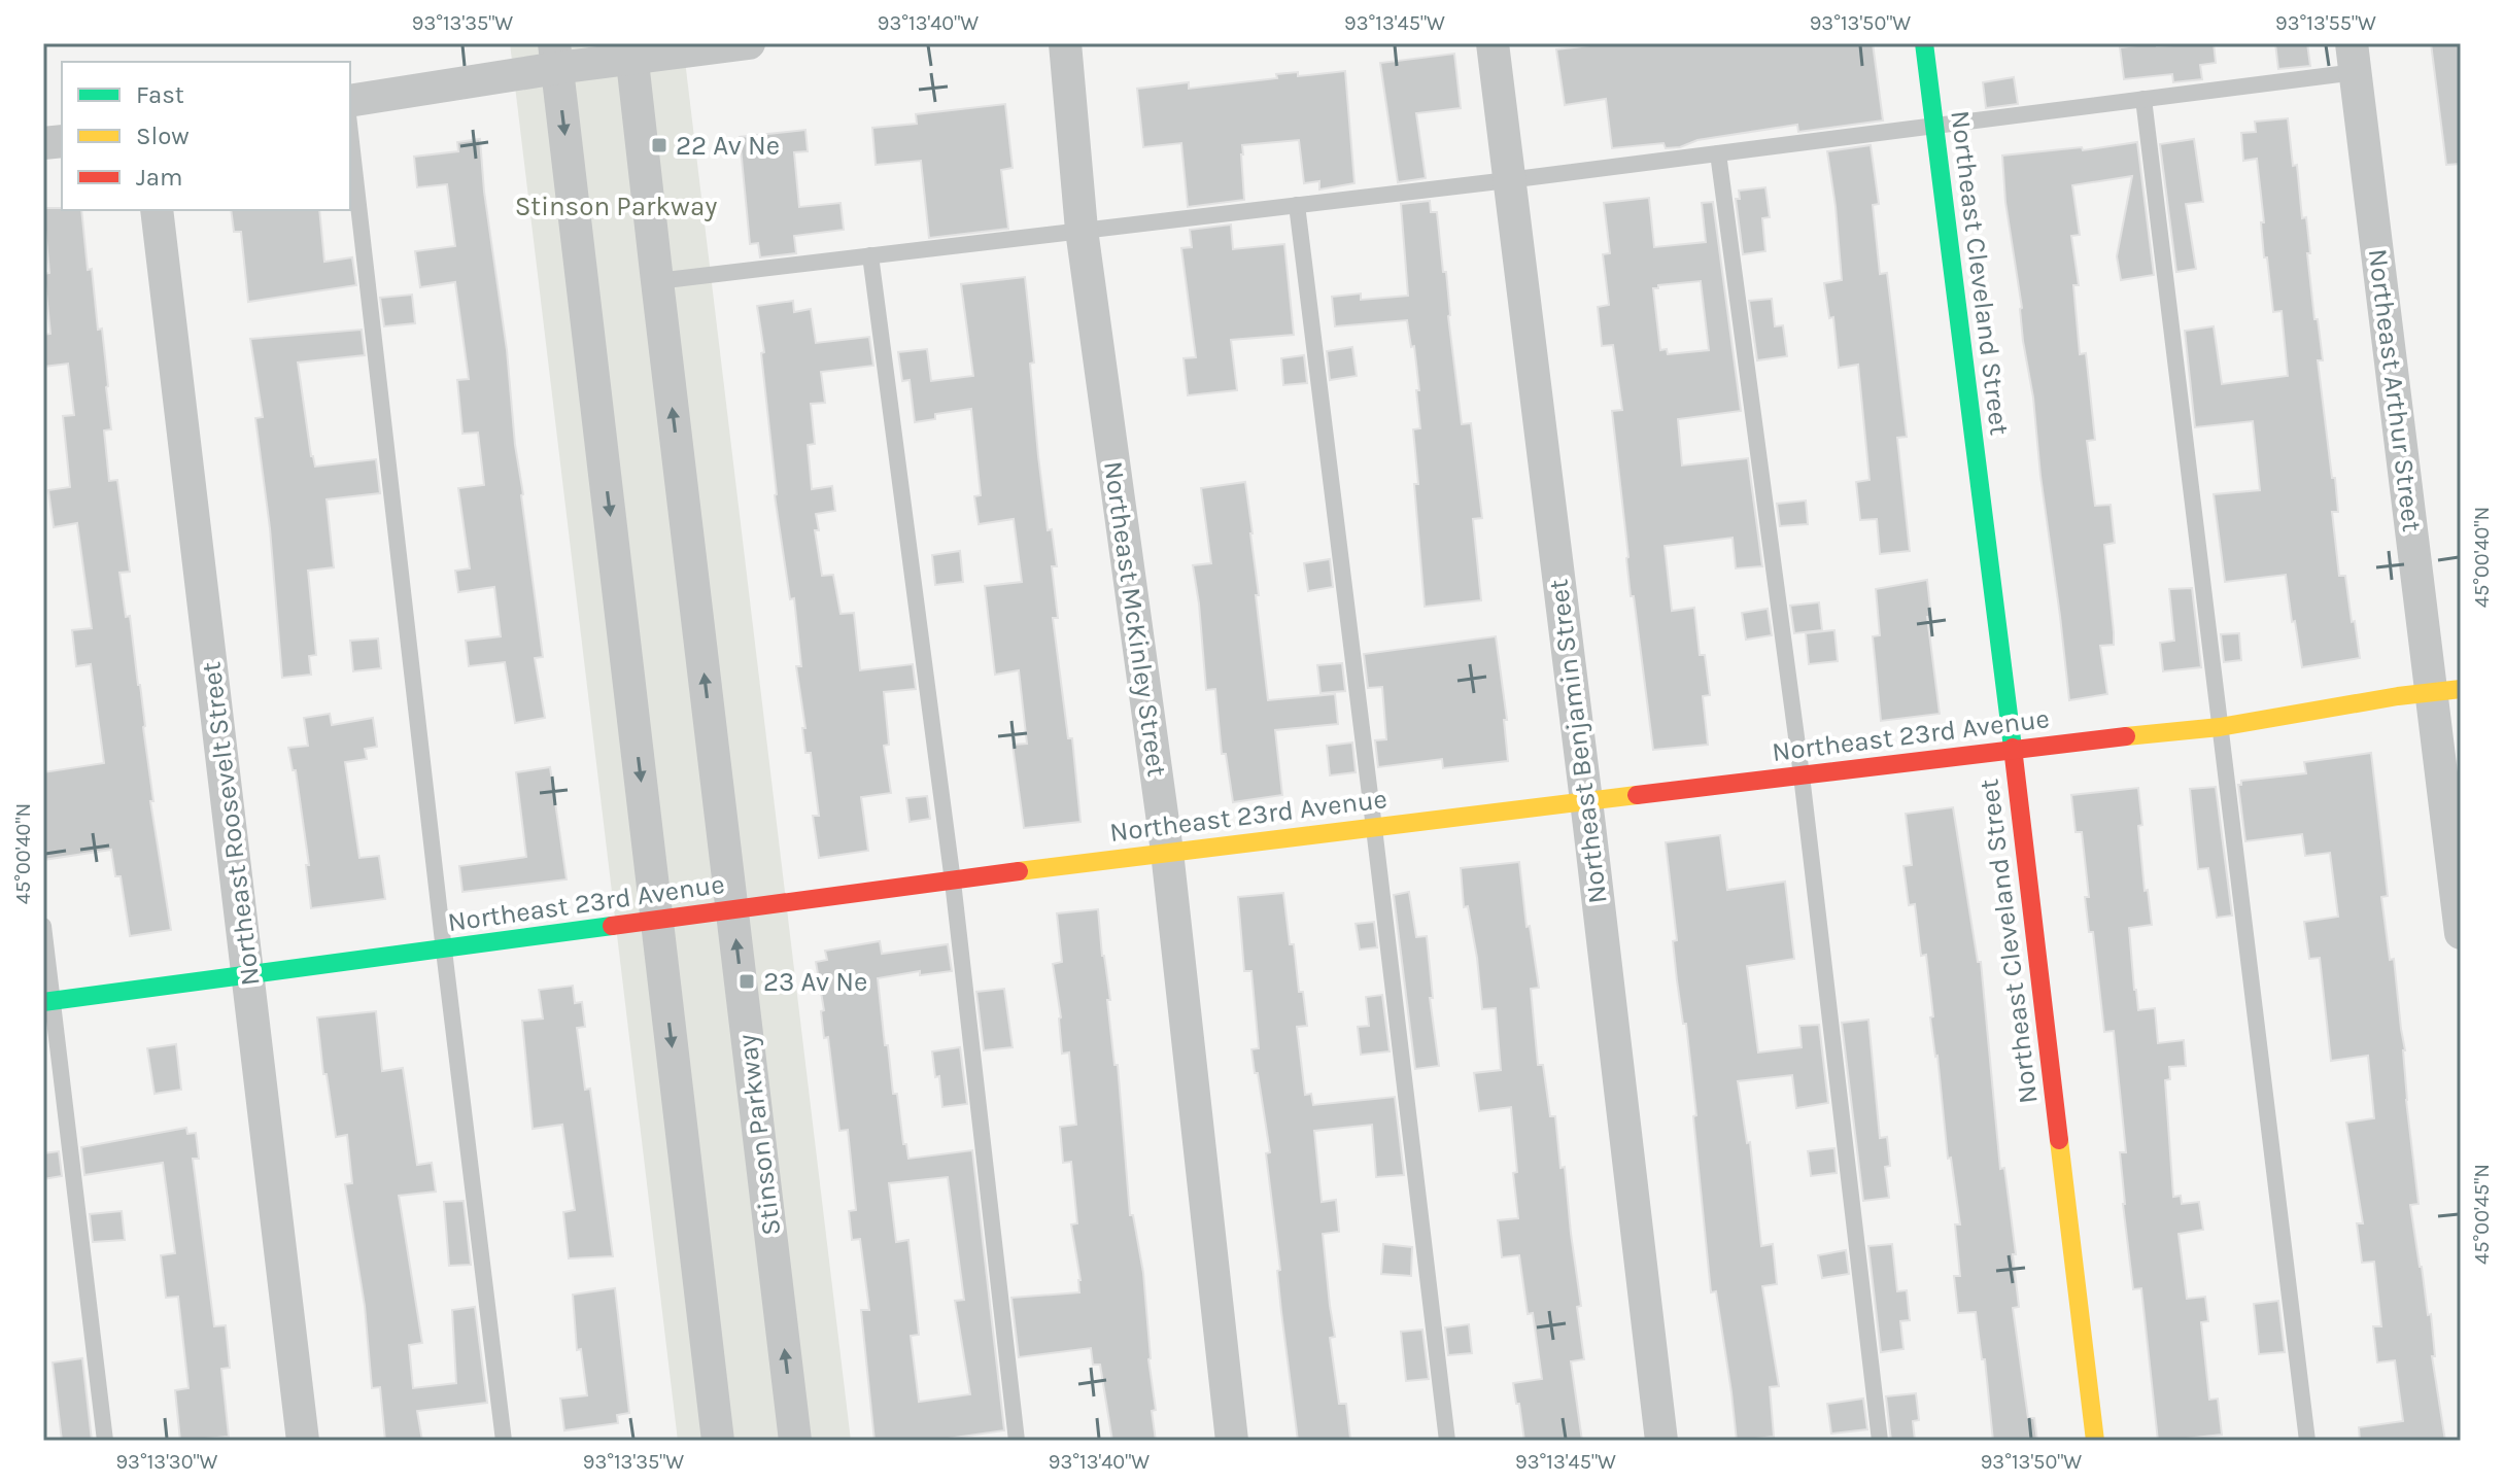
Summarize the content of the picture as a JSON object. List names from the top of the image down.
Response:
{
  "streets": {
    "street": [
      "Northeast Cleveland Street",
      "Northeast Arthur Street",
      "Northeast McKinley Street",
      "Northeast 23rd Avenue",
      "Northeast Benjamin Street",
      "Northeast Roosevelt Street",
      "Stinson Parkway"
    ]
  },
  "crossings": [
    ["Northeast Cleveland Street", "Northeast 23rd Avenue"],
    ["Northeast Arthur Street", "Northeast 23rd Avenue"],
    ["Northeast McKinley Street", "Northeast 23rd Avenue"],
    ["Northeast 23rd Avenue", "Northeast Benjamin Street"],
    ["Northeast 23rd Avenue", "Northeast Roosevelt Street"],
    ["Northeast 23rd Avenue", "Stinson Parkway"]
  ],
  "parks": ["Stinson Parkway"],
  "places": {
    "transit": ["22 Av Ne", "23 Av Ne"]
  },
  "legend": ["Fast", "Slow", "Jam"],
  "coordinates": [
    "93°13'35\"W",
    "93°13'40\"W",
    "93°13'45\"W",
    "93°13'50\"W",
    "93°13'55\"W",
    "45°00'40\"N",
    "45°00'45\"N",
    "93°13'30\"W"
  ]
}
